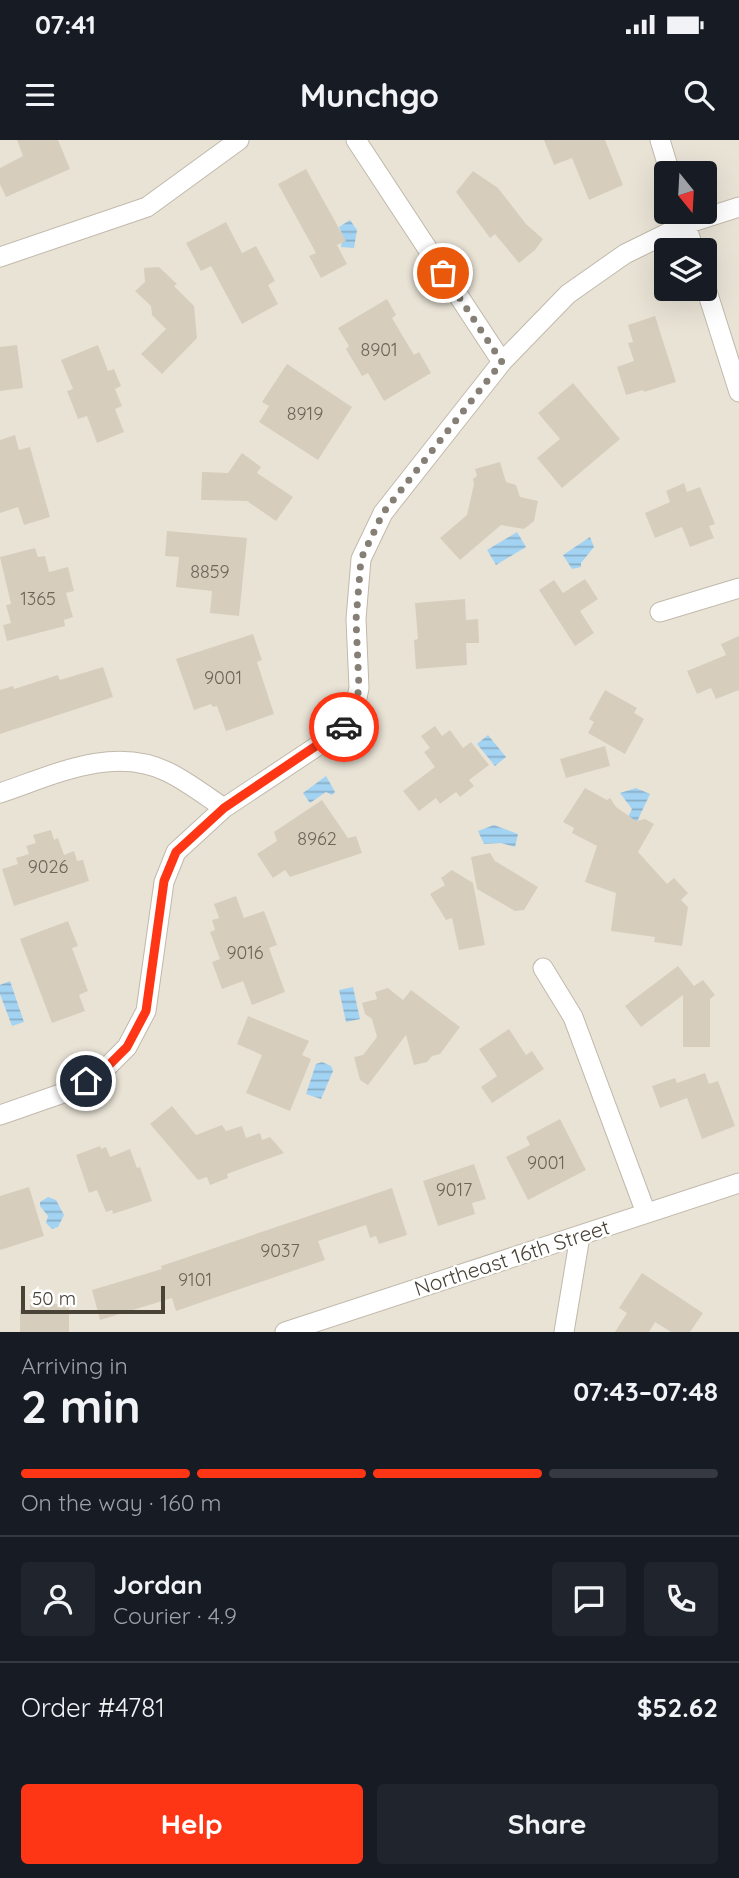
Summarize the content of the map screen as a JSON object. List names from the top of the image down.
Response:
{
  "streets": {
    "street": ["Northeast 16th Street"]
  },
  "house_numbers": [
    "8901",
    "8919",
    "8859",
    "1365",
    "9001",
    "8962",
    "9026",
    "9016",
    "9001",
    "9017",
    "9037",
    "9101"
  ],
  "scale_bar": "50 m",
  "north": "bottom",
  "page": {
    "status": "07:41",
    "header": "Munchgo",
    "scale": "50 m",
    "heading": ["2 min", "Arriving in", "07:43–07:48"],
    "panel": [
      "Jordan",
      "Courier · 4.9",
      "Order #4781",
      "$52.62"
    ],
    "bar": "On the way · 160 m",
    "buttons": ["Help", "Share"]
  }
}
